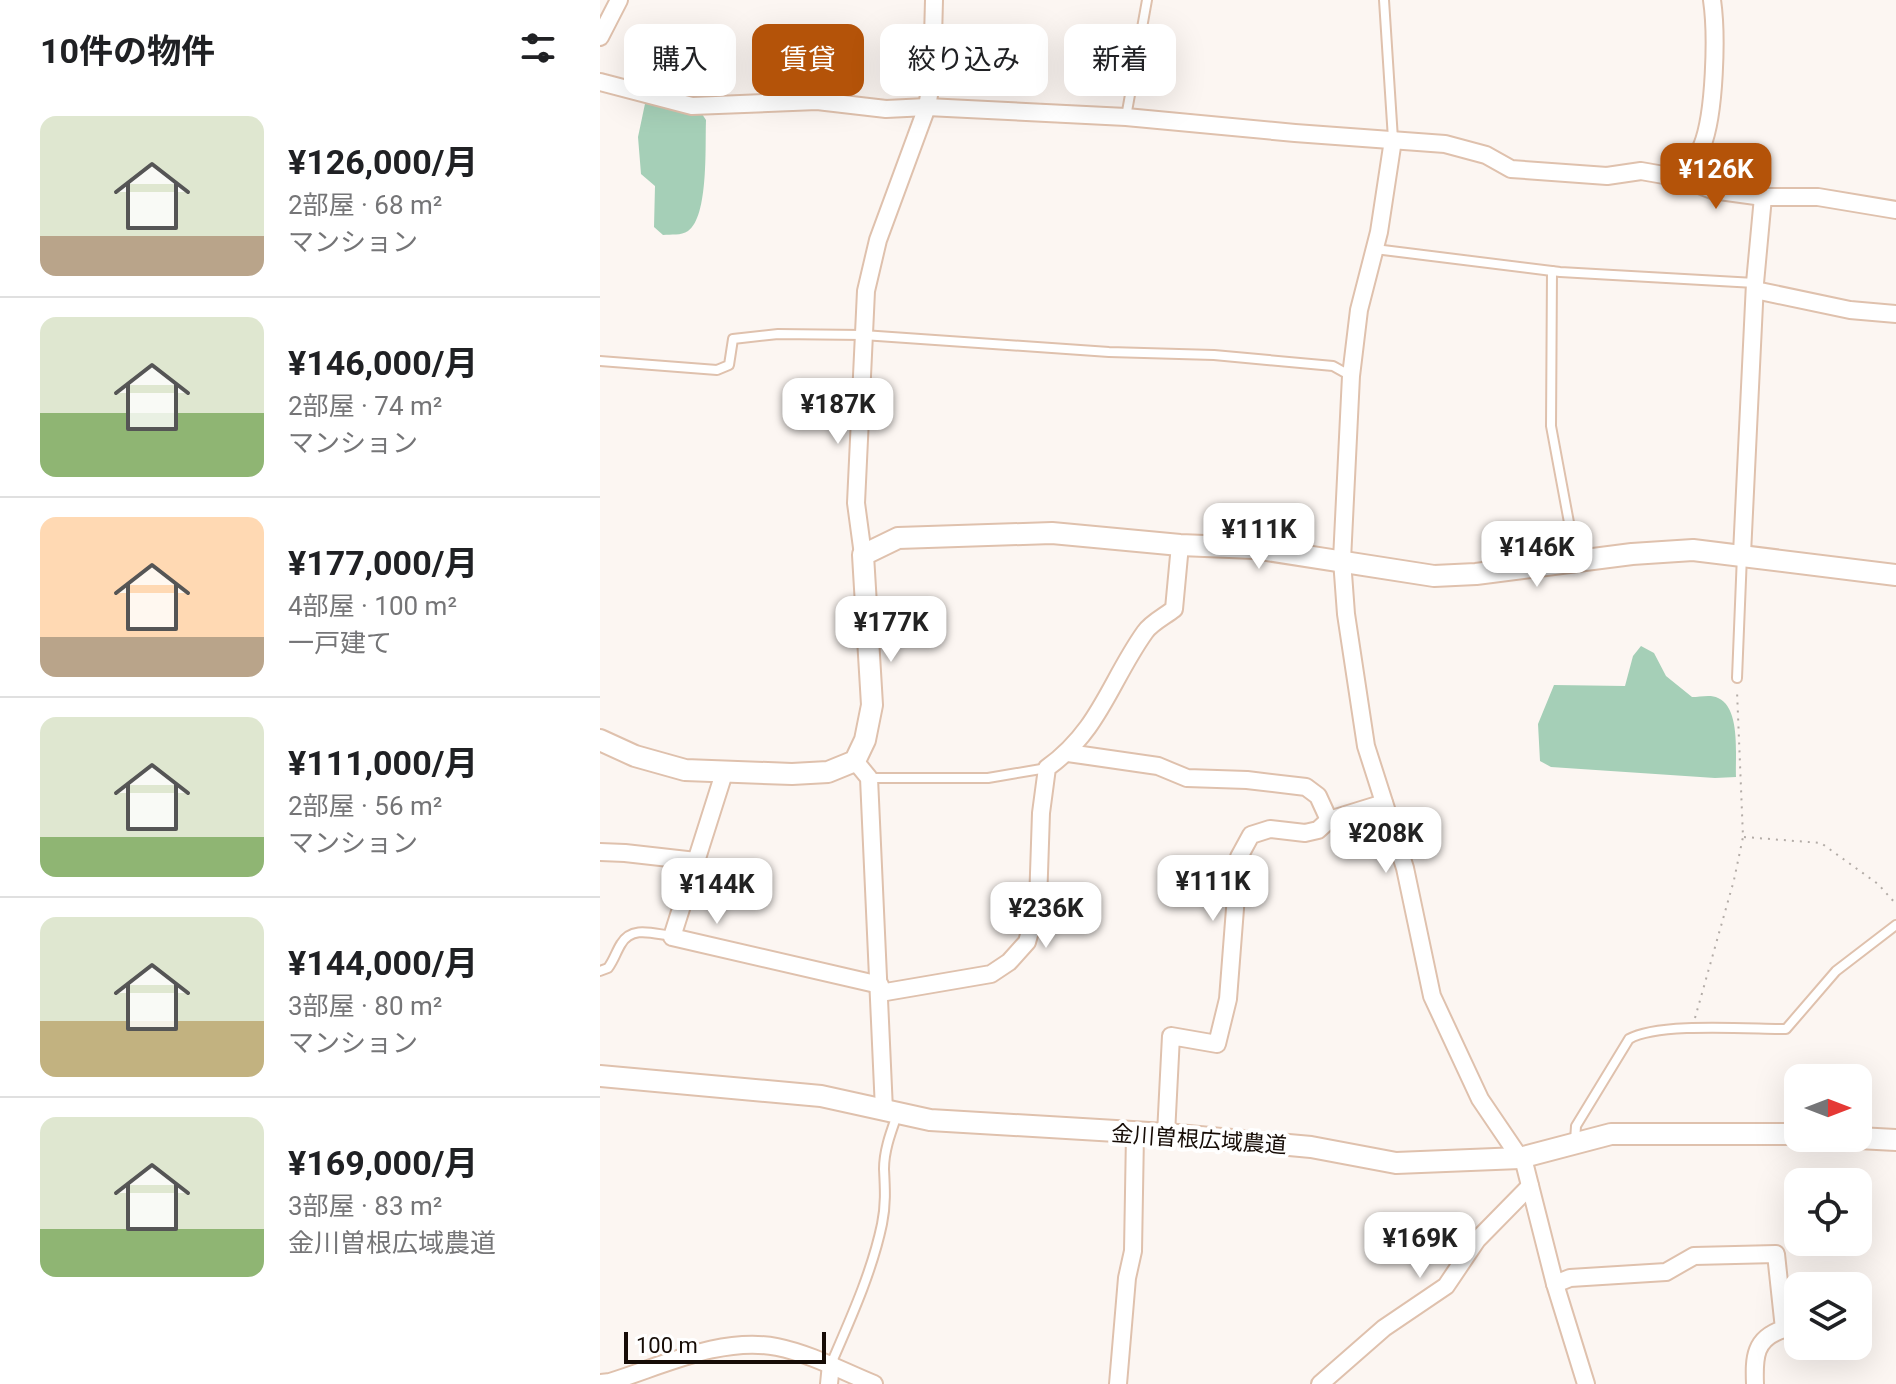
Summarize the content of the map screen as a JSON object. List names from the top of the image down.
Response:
{
  "streets": {
    "street": ["金川曽根広域農道"]
  },
  "scale_bar": "100 m",
  "north": "right",
  "page": {
    "heading": "10件の物件",
    "chip": [
      "購入",
      "賃貸",
      "絞り込み",
      "新着"
    ],
    "list": [
      {
        "name": "¥126,000/月",
        "note": "2部屋 · 68 m² · マンション"
      },
      {
        "name": "¥146,000/月",
        "note": "2部屋 · 74 m² · マンション"
      },
      {
        "name": "¥177,000/月",
        "note": "4部屋 · 100 m² · 一戸建て"
      },
      {
        "name": "¥111,000/月",
        "note": "2部屋 · 56 m² · マンション"
      },
      {
        "name": "¥144,000/月",
        "note": "3部屋 · 80 m² · マンション"
      },
      {
        "name": "¥169,000/月",
        "note": "3部屋 · 83 m² · 金川曽根広域農道"
      }
    ],
    "price": [
      "¥126K",
      "¥187K",
      "¥111K",
      "¥146K",
      "¥177K",
      "¥208K",
      "¥111K",
      "¥144K",
      "¥236K",
      "¥169K"
    ],
    "scale": "100 m"
  }
}
